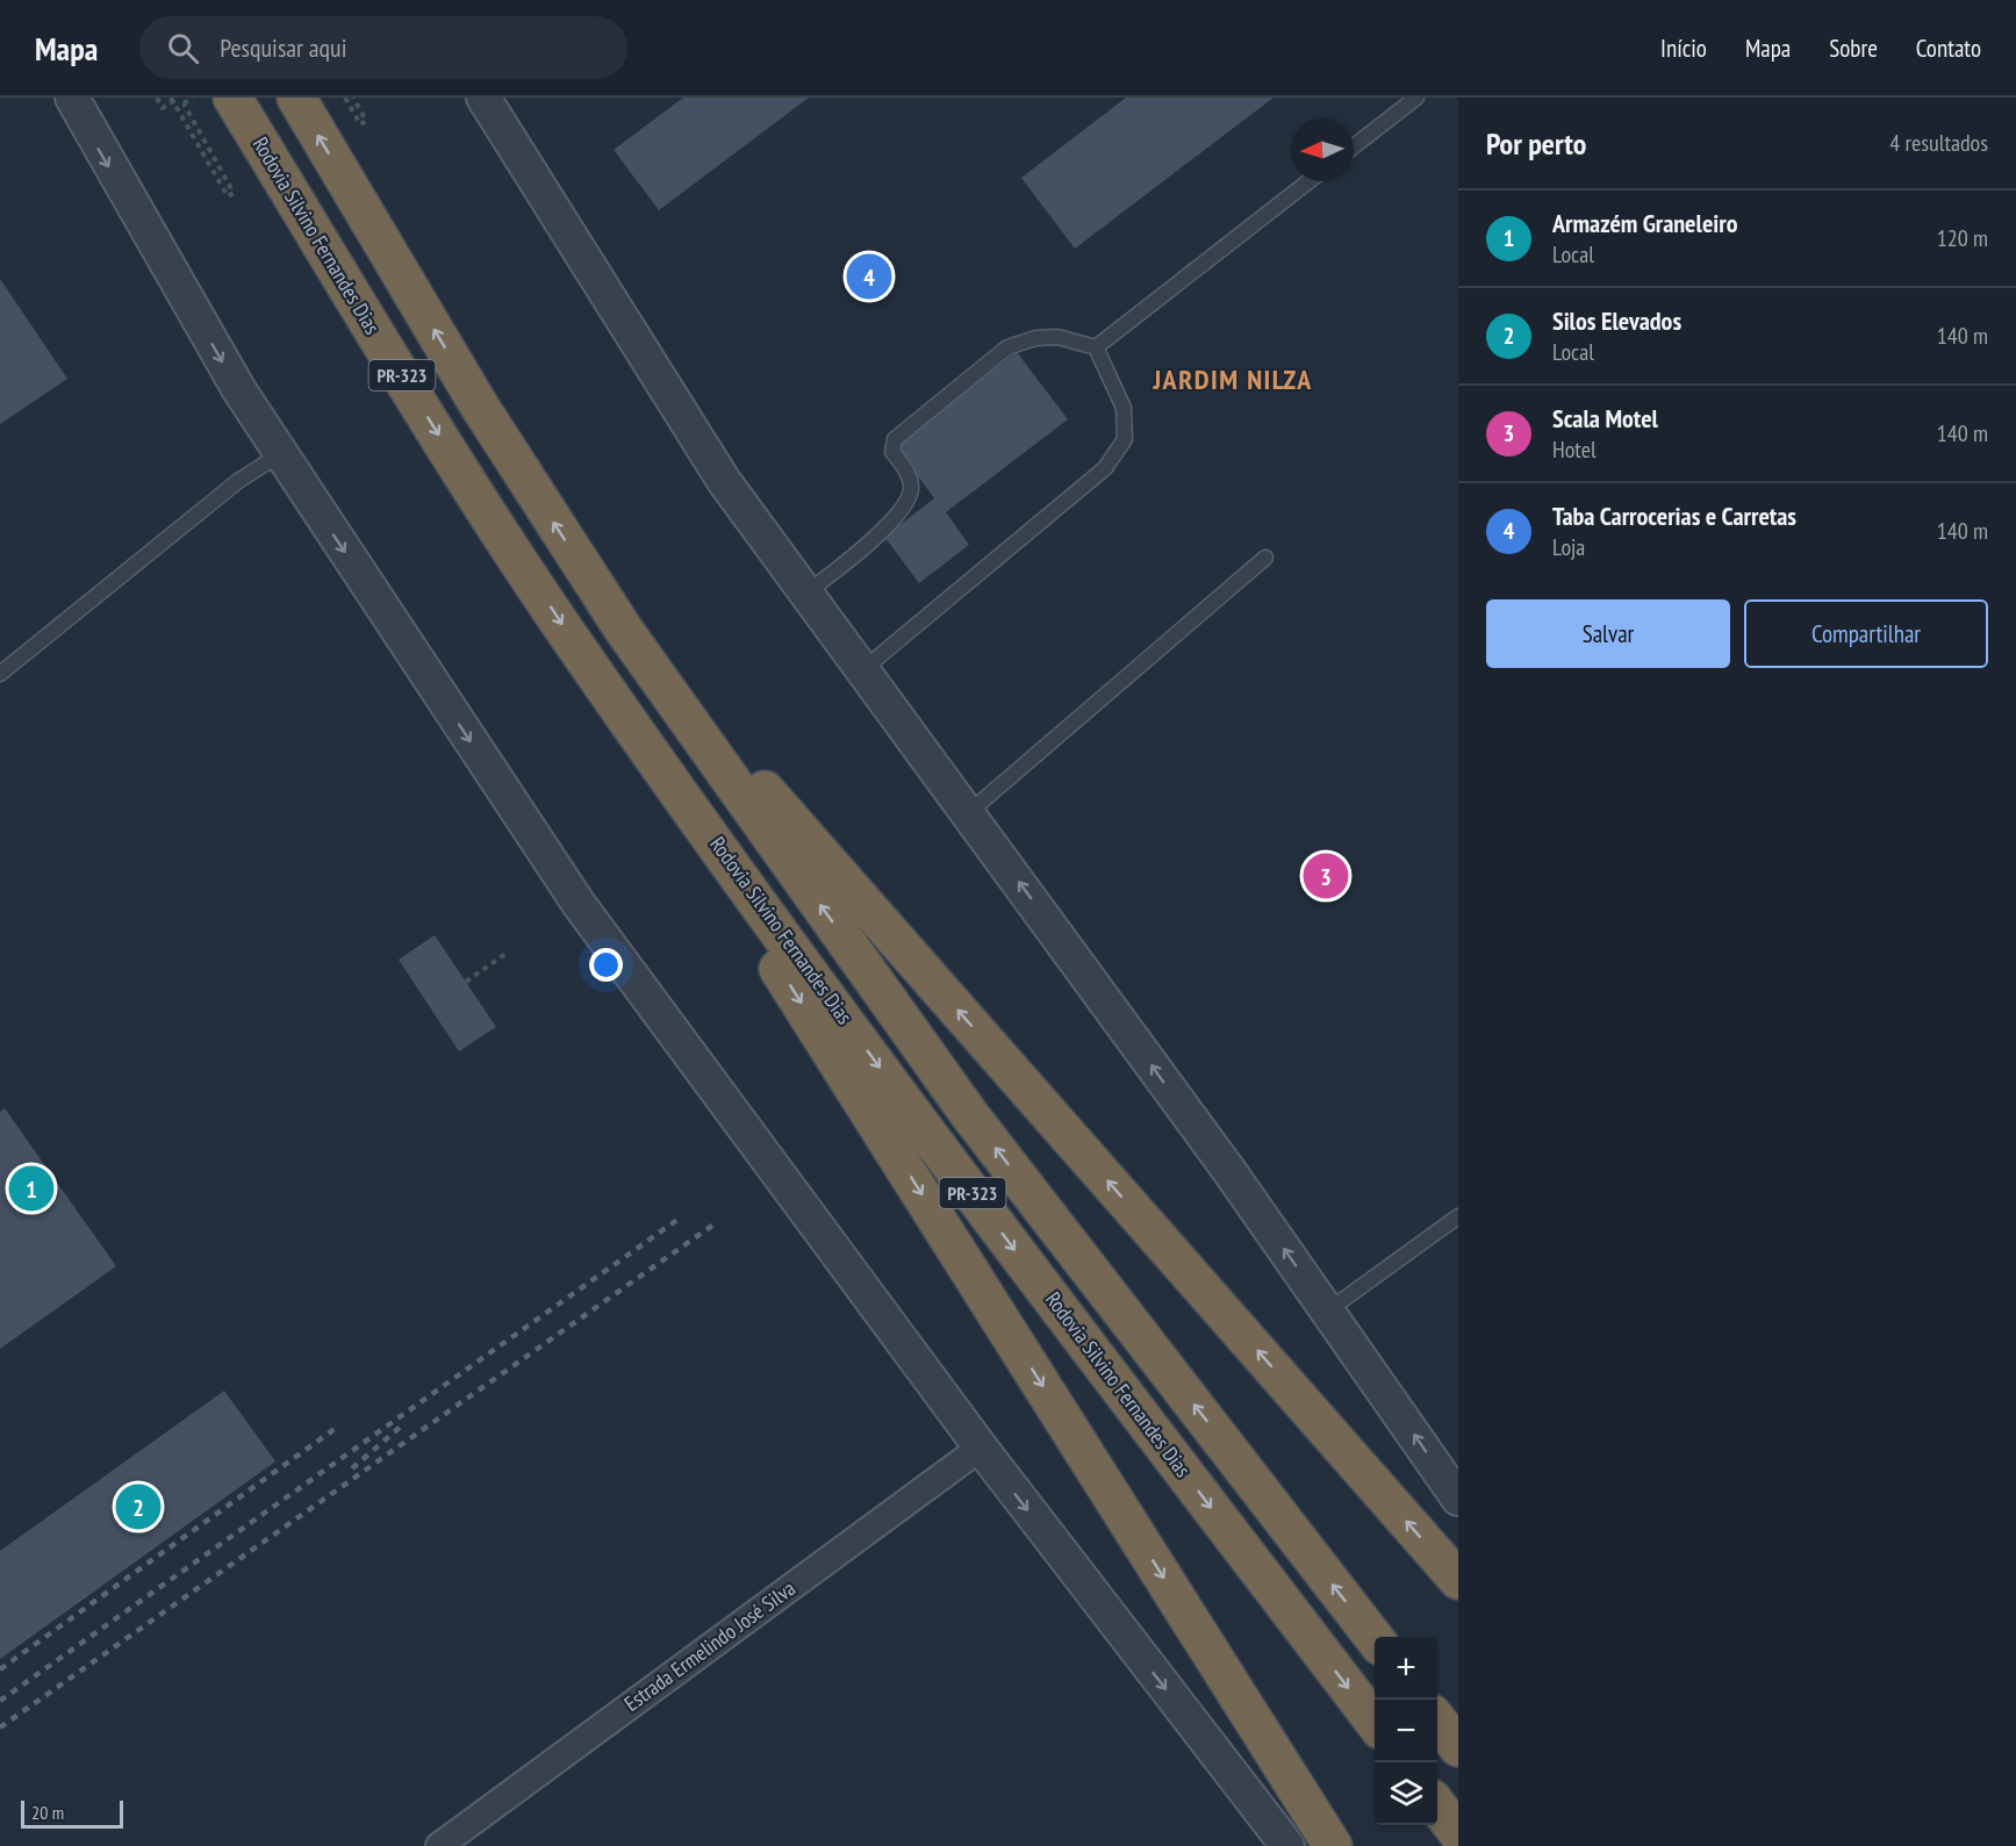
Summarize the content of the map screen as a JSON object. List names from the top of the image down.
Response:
{
  "streets": {
    "highway": ["Rodovia Silvino Fernandes Dias", "PR-323"],
    "street": ["Estrada Ermelindo José Silva"]
  },
  "districts": ["JARDIM NILZA"],
  "scale_bar": "20 m",
  "north": "left",
  "page": {
    "header": "Mapa",
    "search": "Pesquisar aqui",
    "nav": [
      "Início",
      "Mapa",
      "Sobre",
      "Contato"
    ],
    "heading": ["Por perto", "4 resultados"],
    "list": [
      {
        "mark": "1",
        "name": "Armazém Graneleiro",
        "note": "Local",
        "value": "120 m"
      },
      {
        "mark": "2",
        "name": "Silos Elevados",
        "note": "Local",
        "value": "140 m"
      },
      {
        "mark": "3",
        "name": "Scala Motel",
        "note": "Hotel",
        "value": "140 m"
      },
      {
        "mark": "4",
        "name": "Taba Carrocerias e Carretas",
        "note": "Loja",
        "value": "140 m"
      }
    ],
    "pins": [
      "4",
      "3",
      "1",
      "2"
    ],
    "buttons": ["Salvar", "Compartilhar"],
    "map_buttons": ["+", "−"],
    "scale": "20 m"
  }
}
